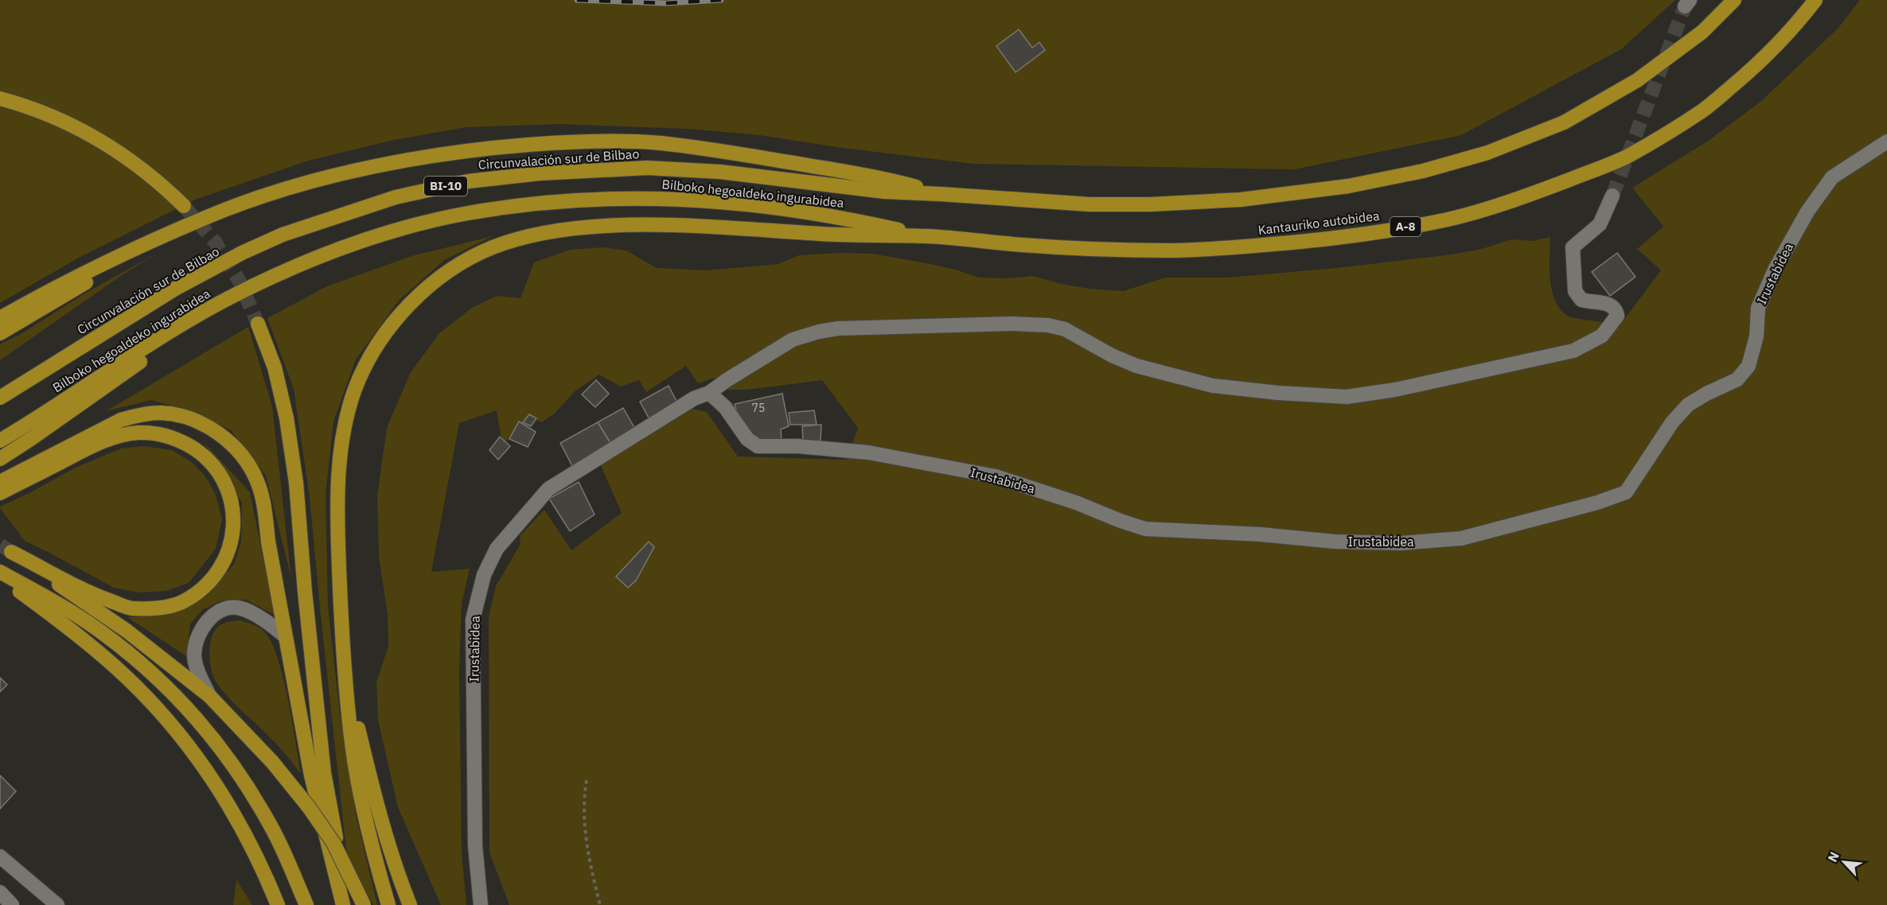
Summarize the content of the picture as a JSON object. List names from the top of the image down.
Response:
{
  "streets": {
    "highway": [
      "Circunvalación sur de Bilbao",
      "BI-10",
      "Bilboko hegoaldeko ingurabidea",
      "Kantauriko autobidea",
      "A-8"
    ],
    "street": ["Irustabidea"]
  },
  "crossings": [
    ["Bilboko hegoaldeko ingurabidea", "Kantauriko autobidea"]
  ],
  "house_numbers": ["75"],
  "north": "top left"
}
